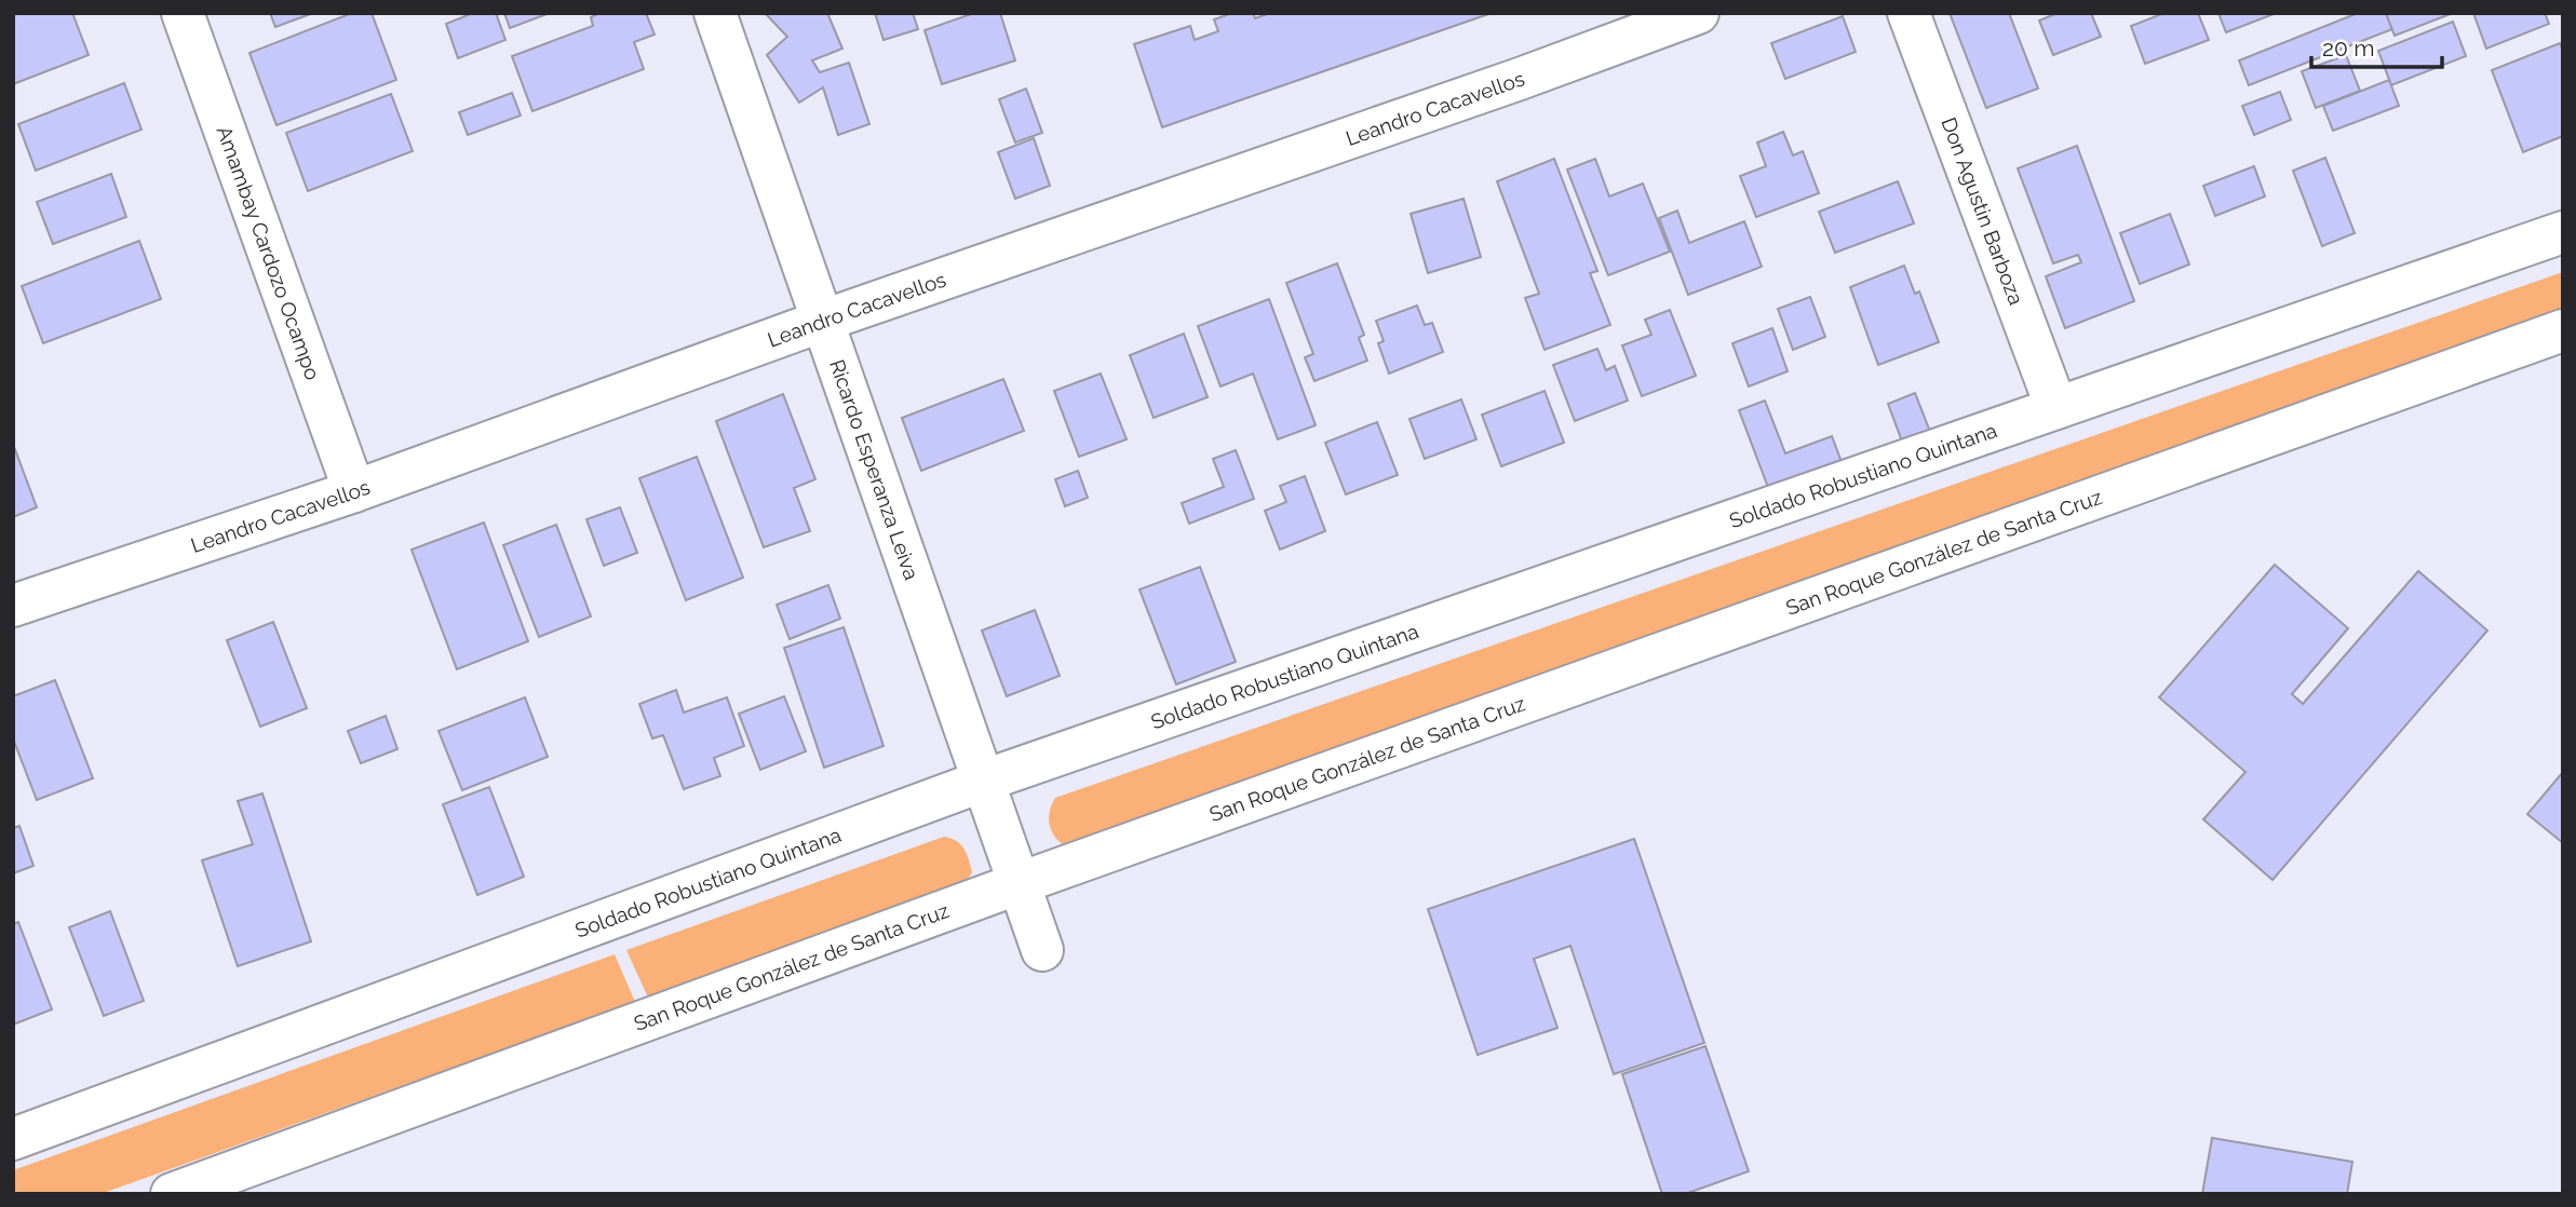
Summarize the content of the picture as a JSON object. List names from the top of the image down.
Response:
{
  "streets": {
    "street": [
      "Leandro Cacavellos",
      "Don Agustin Barboza",
      "Amambay Cardozo Ocampo",
      "Ricardo Esperanza Leiva",
      "Soldado Robustiano Quintana",
      "San Roque González de Santa Cruz"
    ]
  },
  "crossings": [
    ["Leandro Cacavellos", "Amambay Cardozo Ocampo"],
    ["Leandro Cacavellos", "Ricardo Esperanza Leiva"],
    ["Don Agustin Barboza", "Soldado Robustiano Quintana"],
    ["Ricardo Esperanza Leiva", "Soldado Robustiano Quintana"],
    ["Ricardo Esperanza Leiva", "San Roque González de Santa Cruz"]
  ],
  "scale_bar": "20 m"
}
